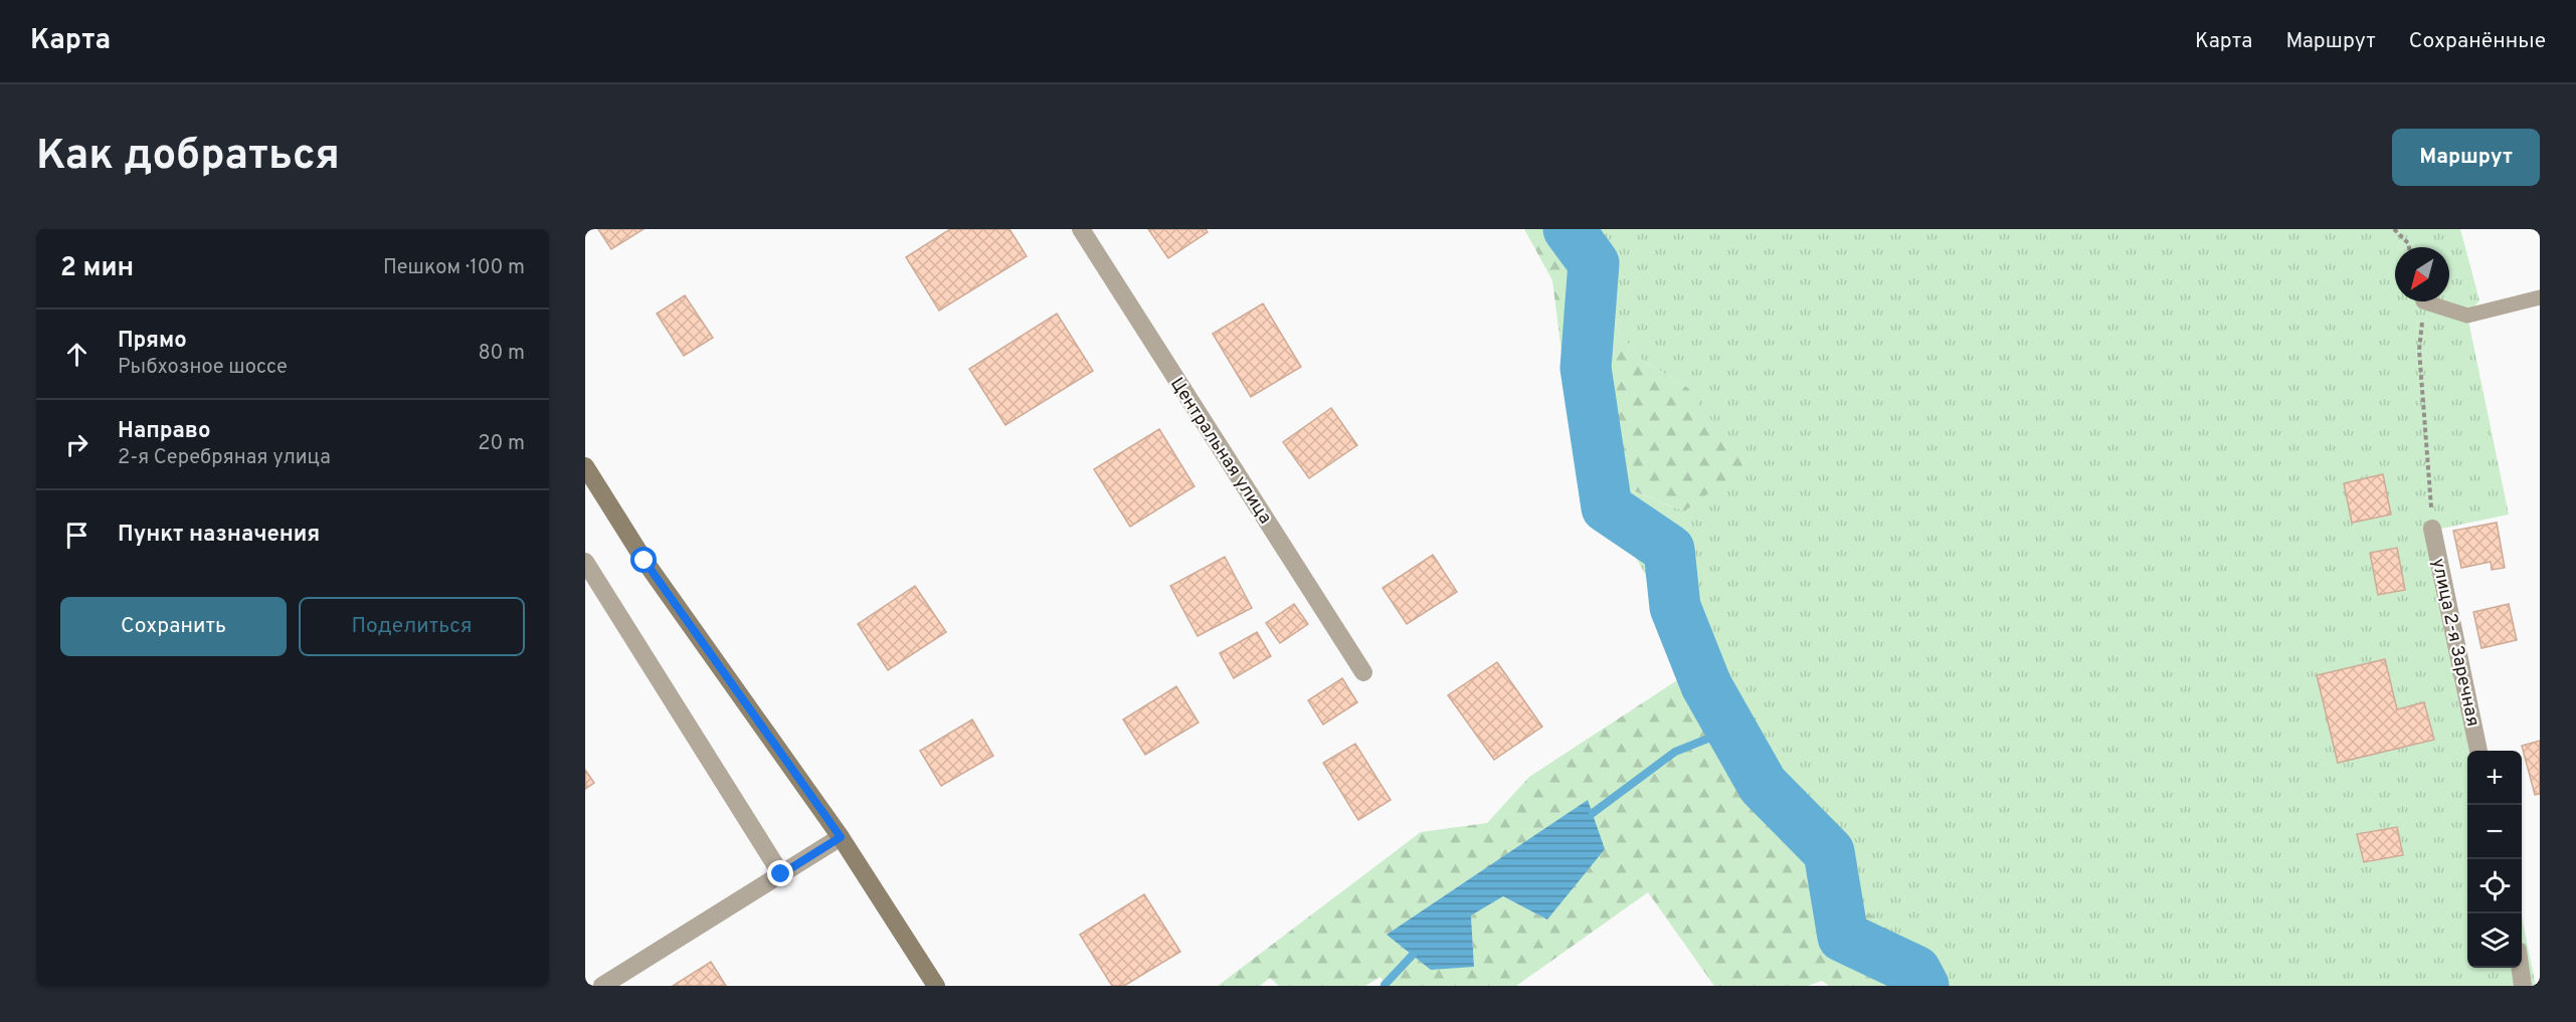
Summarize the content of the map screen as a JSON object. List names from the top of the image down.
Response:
{
  "streets": {
    "street": ["Центральная улица", "улица 2-я Заречная"]
  },
  "north": "bottom left",
  "page": {
    "header": "Карта",
    "nav": ["Карта", "Маршрут", "Сохранённые"],
    "buttons": [
      "Маршрут",
      ["Сохранить", "Поделиться"]
    ],
    "title": "Как добраться",
    "heading": ["2 мин", "Пешком · 100 m"],
    "list": [
      ["Прямо", "Рыбхозное шоссе", "80 m"],
      ["Направо", "2-я Серебряная улица", "20 m"],
      "Пункт назначения"
    ],
    "map_buttons": ["+", "−"]
  }
}
